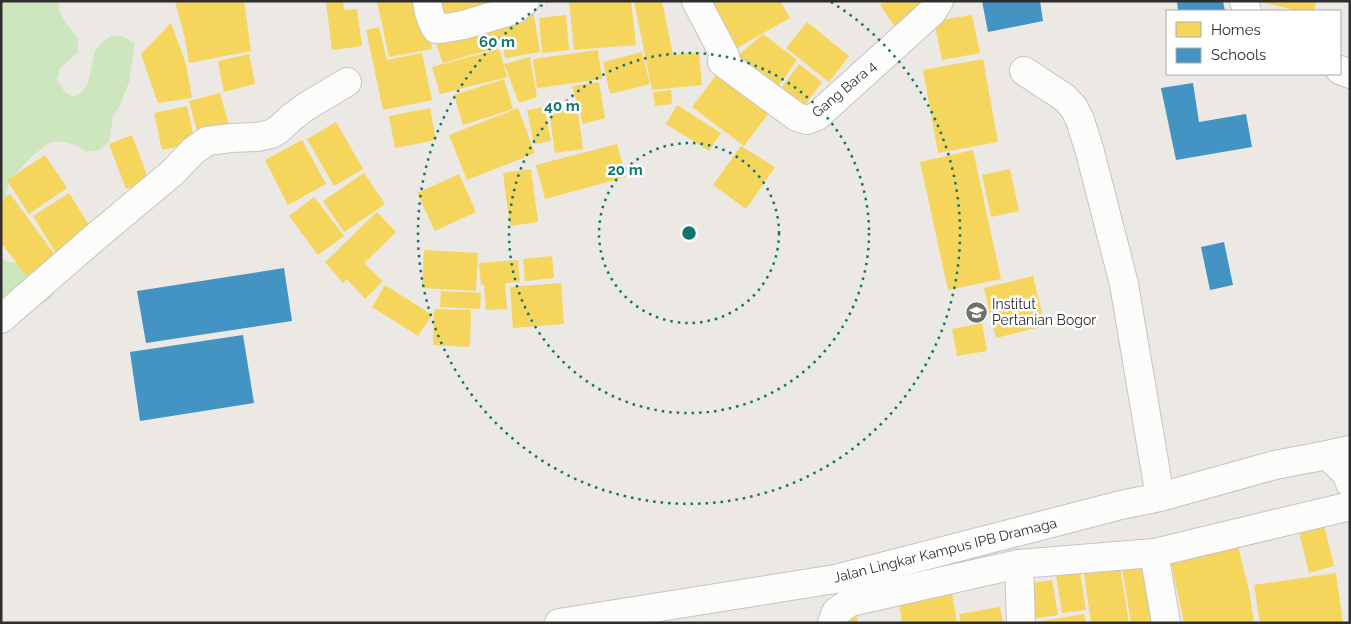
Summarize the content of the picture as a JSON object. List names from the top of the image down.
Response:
{
  "streets": {
    "street": ["Gang Bara 4", "Jalan Lingkar Kampus IPB Dramaga"]
  },
  "places": {
    "school or university": ["Institut Pertanian Bogor"]
  },
  "legend": ["Homes", "Schools"],
  "rings": ["60 m", "40 m", "20 m"]
}
